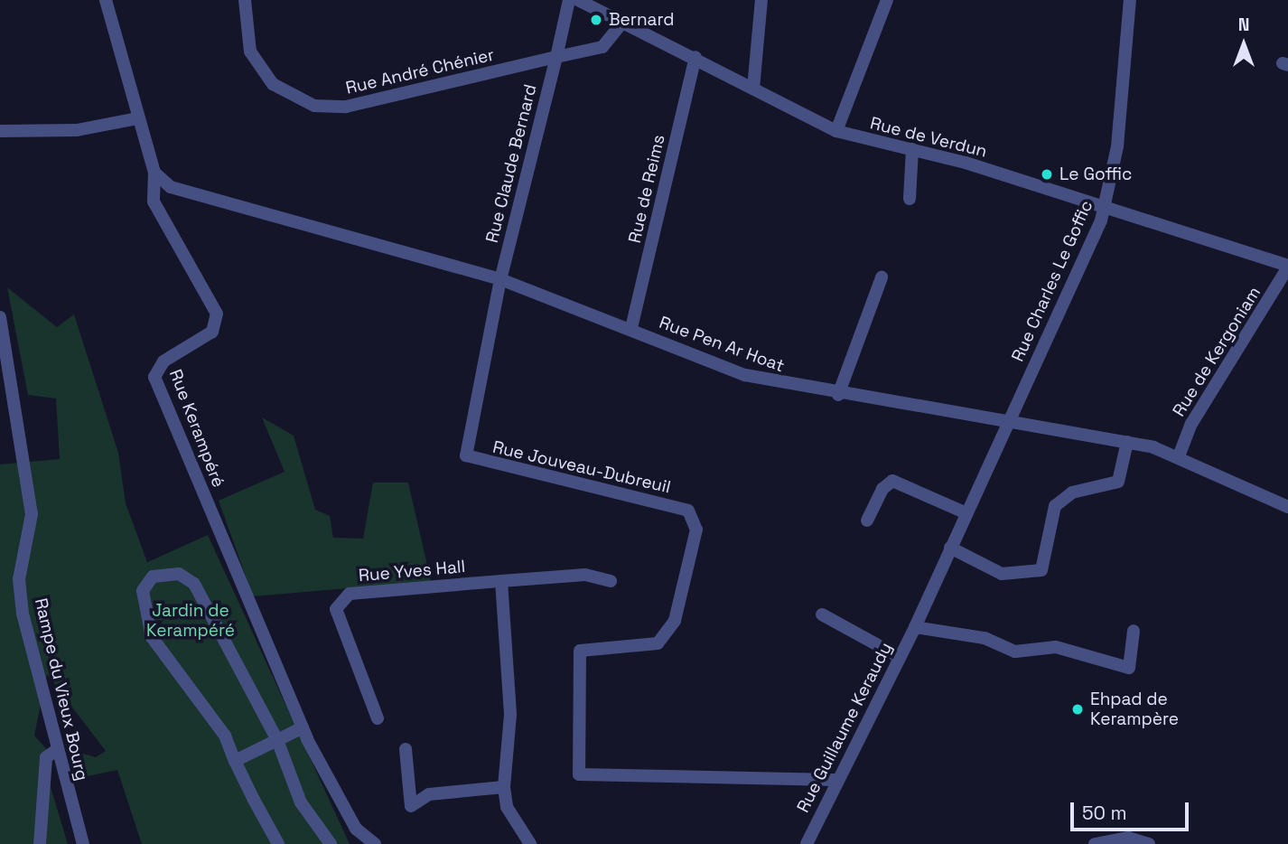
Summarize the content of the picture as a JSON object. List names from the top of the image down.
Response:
{
  "streets": {
    "street": [
      "Rue André Chénier",
      "Rue de Verdun",
      "Rue Claude Bernard",
      "Rue de Reims",
      "Rue Charles Le Goffic",
      "Rue Pen Ar Hoat",
      "Rue de Kergoniam",
      "Rue Kerampéré",
      "Rue Jouveau-Dubreuil",
      "Rue Yves Hall",
      "Rampe du Vieux Bourg",
      "Rue Guillaume Keraudy"
    ]
  },
  "crossings": [
    ["Rue André Chénier", "Rue de Verdun"],
    ["Rue André Chénier", "Rue Claude Bernard"],
    ["Rue de Verdun", "Rue de Reims"],
    ["Rue de Verdun", "Rue Charles Le Goffic"],
    ["Rue de Verdun", "Rue de Kergoniam"],
    ["Rue Claude Bernard", "Rue Pen Ar Hoat"],
    ["Rue Claude Bernard", "Rue Jouveau-Dubreuil"],
    ["Rue de Reims", "Rue Pen Ar Hoat"],
    ["Rue Charles Le Goffic", "Rue Pen Ar Hoat"],
    ["Rue Charles Le Goffic", "Rue Guillaume Keraudy"],
    ["Rue Pen Ar Hoat", "Rue de Kergoniam"],
    ["Rue Pen Ar Hoat", "Rue Kerampéré"],
    ["Rue Pen Ar Hoat", "Rue Jouveau-Dubreuil"],
    ["Rue Pen Ar Hoat", "Rue Guillaume Keraudy"],
    ["Rue Jouveau-Dubreuil", "Rue Guillaume Keraudy"]
  ],
  "parks": ["Jardin de Kerampéré"],
  "places": ["Bernard", "Le Goffic", "Ehpad de Kerampère"],
  "scale_bar": "50 m",
  "north": "top"
}
